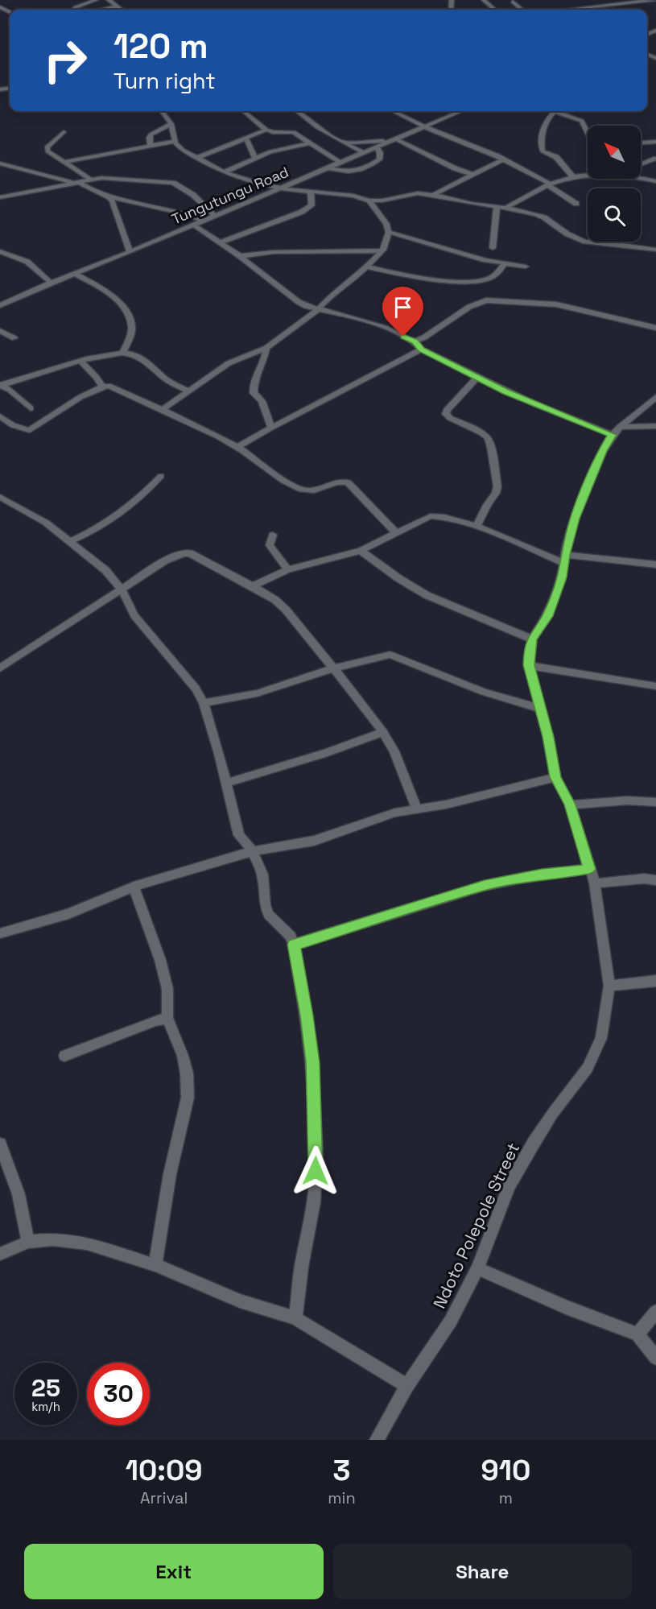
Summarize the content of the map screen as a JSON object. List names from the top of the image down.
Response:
{
  "streets": {
    "street": ["Tungutungu Road", "Ndoto Polepole Street"]
  },
  "north": "top left",
  "page": {
    "turn": ["120 m", "Turn right"],
    "speed": "25 km/h",
    "limit": "30",
    "eta": [
      "10:09",
      "Arrival",
      "3",
      "min",
      "910",
      "m"
    ],
    "buttons": ["Exit", "Share"]
  }
}
